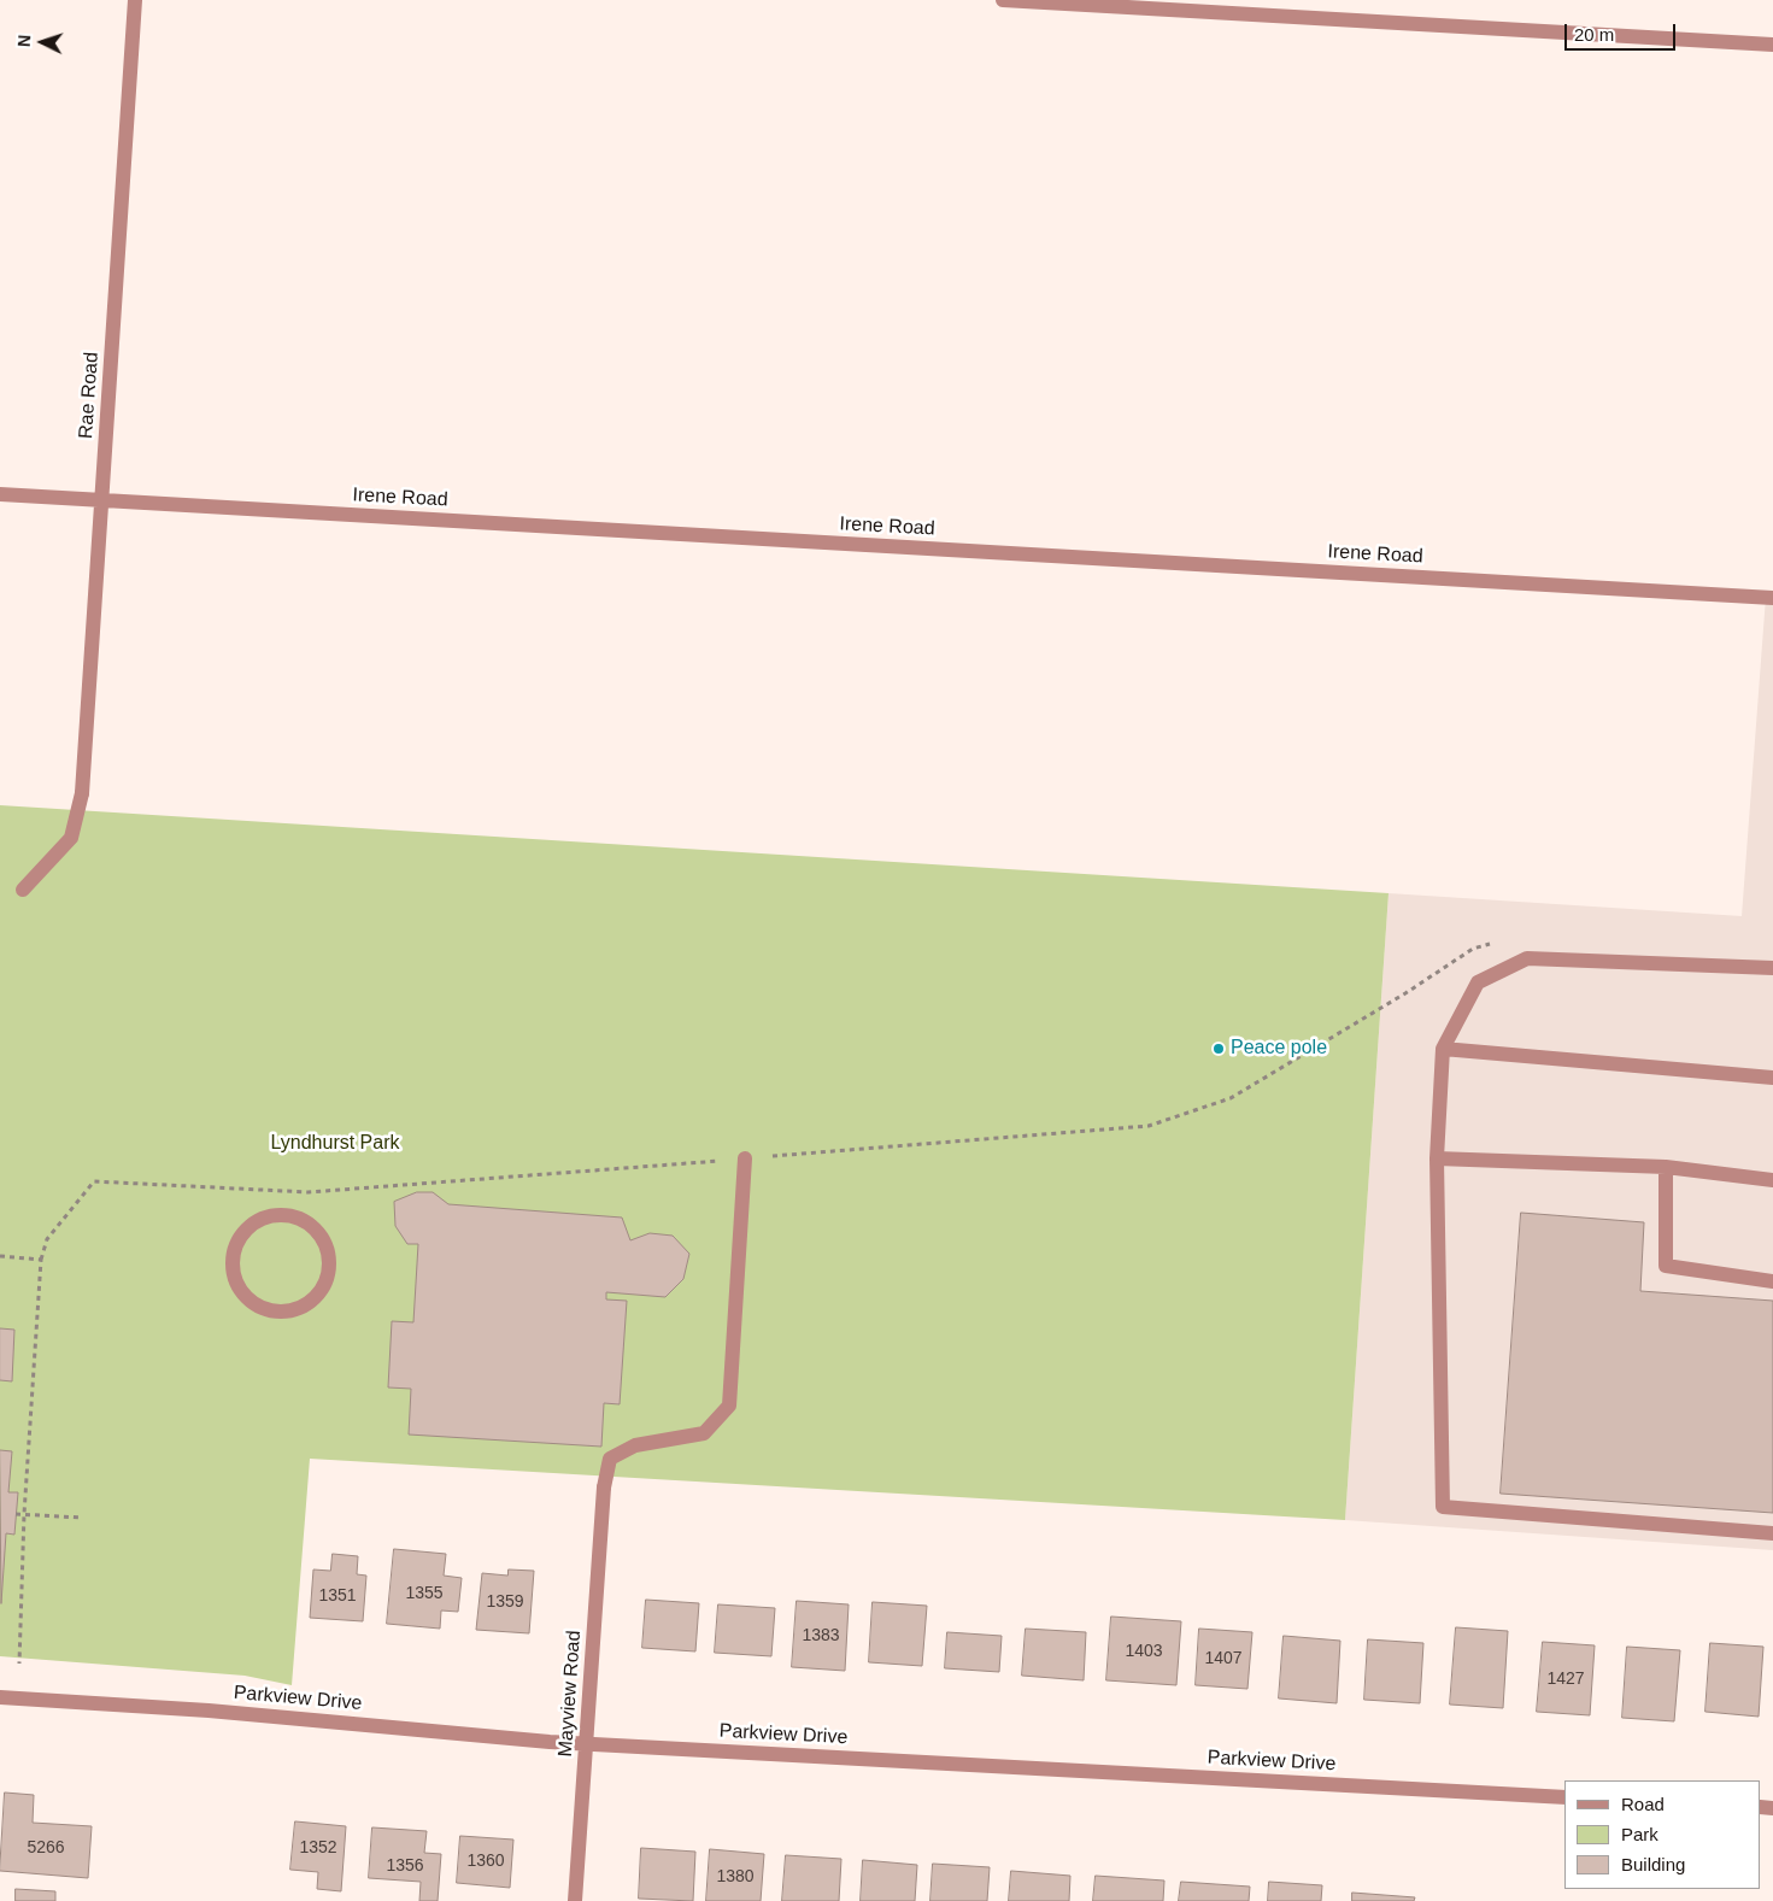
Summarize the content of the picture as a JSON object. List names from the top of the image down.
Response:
{
  "streets": {
    "street": [
      "Rae Road",
      "Irene Road",
      "Mayview Road",
      "Parkview Drive"
    ]
  },
  "crossings": [
    ["Rae Road", "Irene Road"],
    ["Mayview Road", "Parkview Drive"]
  ],
  "parks": ["Lyndhurst Park"],
  "places": ["Peace pole"],
  "house_numbers": [
    "1355",
    "1351",
    "1359",
    "1383",
    "1403",
    "1407",
    "1427",
    "5266",
    "1352",
    "1360",
    "1356",
    "1380"
  ],
  "legend": ["Road", "Park", "Building"],
  "scale_bar": "20 m",
  "north": "left"
}
